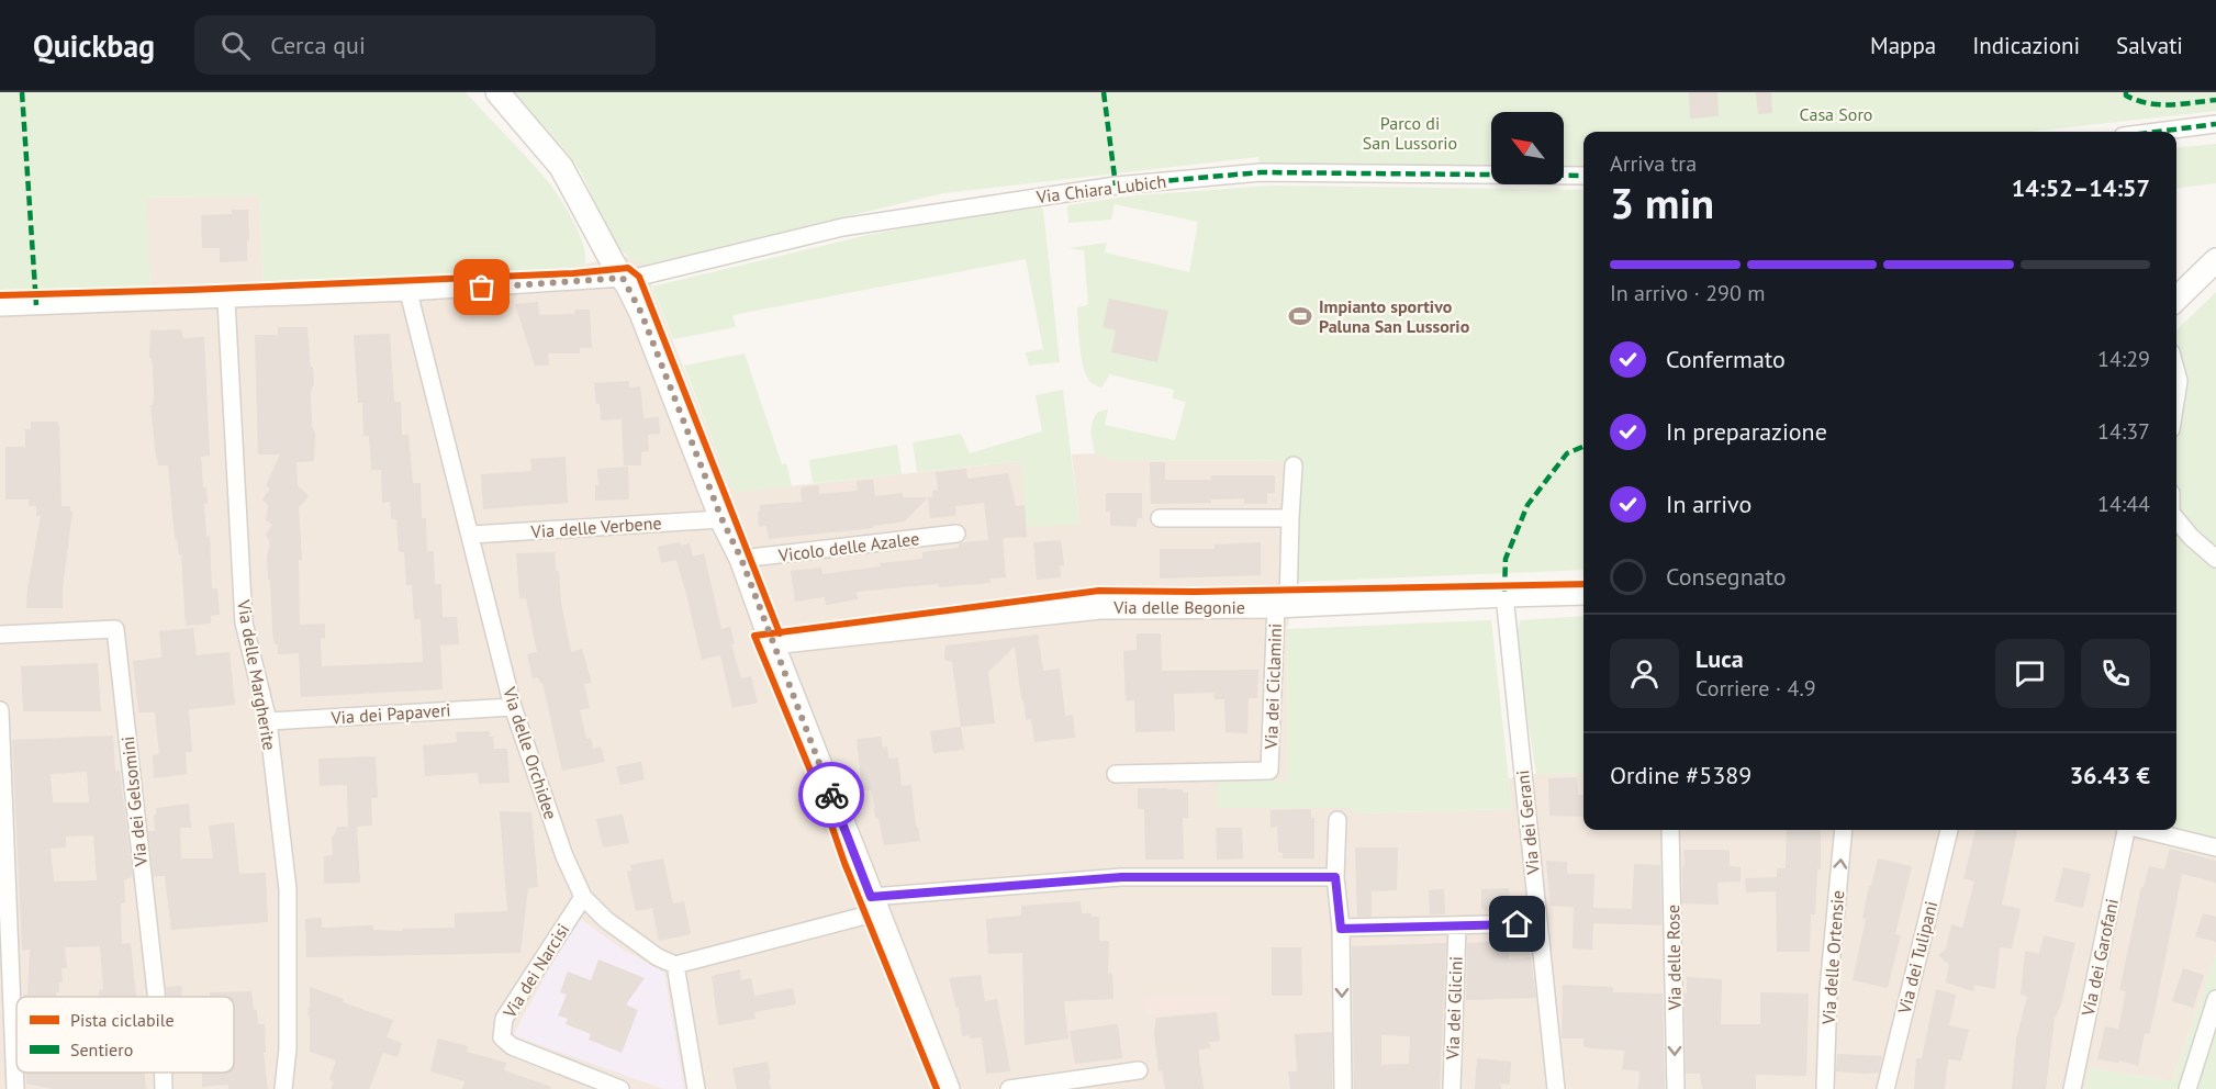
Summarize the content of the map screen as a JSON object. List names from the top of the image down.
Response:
{
  "streets": {
    "street": [
      "Via Chiara Lubich",
      "Via delle Verbene",
      "Vicolo delle Azalee",
      "Via delle Begonie",
      "Via delle Margherite",
      "Via dei Ciclamini",
      "Via dei Papaveri",
      "Via delle Orchidee",
      "Via dei Gelsomini",
      "Via dei Gerani",
      "Via delle Rose",
      "Via delle Ortensie",
      "Via dei Tulipani",
      "Via dei Garofani",
      "Via dei Narcisi",
      "Via dei Glicini"
    ]
  },
  "crossings": [
    ["Via Chiara Lubich", "Via delle Margherite"],
    ["Via Chiara Lubich", "Via delle Orchidee"],
    ["Via delle Verbene", "Via delle Orchidee"],
    ["Via delle Begonie", "Via dei Ciclamini"],
    ["Via delle Begonie", "Via dei Gerani"],
    ["Via delle Margherite", "Via dei Papaveri"],
    ["Via dei Papaveri", "Via delle Orchidee"],
    ["Via delle Orchidee", "Via dei Narcisi"]
  ],
  "one_way": ["Via delle Rose", "Via delle Ortensie"],
  "parks": ["Casa Soro", "Parco di San Lussorio"],
  "places": {
    "sports": ["Impianto sportivo Paluna San Lussorio"]
  },
  "legend": ["Pista ciclabile", "Sentiero"],
  "north": "top left",
  "page": {
    "header": "Quickbag",
    "search": "Cerca qui",
    "nav": ["Mappa", "Indicazioni", "Salvati"],
    "heading": ["3 min", "Arriva tra", "14:52–14:57"],
    "panel": [
      "Luca",
      "Corriere · 4.9",
      "Ordine #5389",
      "36.43 €"
    ],
    "bar": "In arrivo · 290 m",
    "list": [
      ["Confermato", "14:29"],
      ["In preparazione", "14:37"],
      ["In arrivo", "14:44"],
      "Consegnato"
    ]
  }
}
